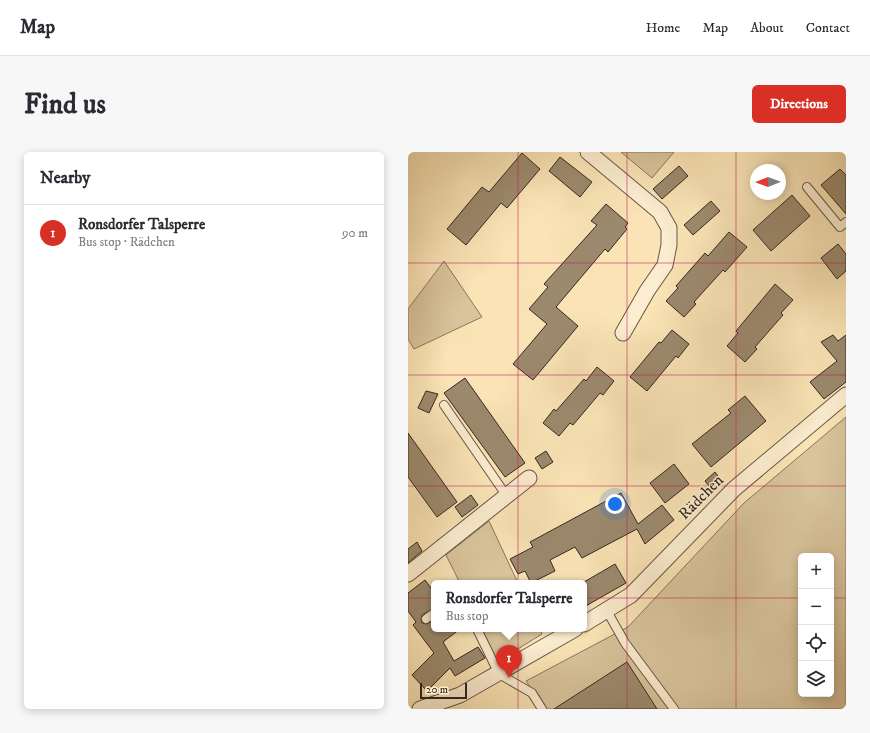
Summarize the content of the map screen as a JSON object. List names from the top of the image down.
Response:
{
  "streets": {
    "street": ["Rädchen"]
  },
  "scale_bar": "20 m",
  "north": "left",
  "page": {
    "header": "Map",
    "nav": [
      "Home",
      "Map",
      "About",
      "Contact"
    ],
    "buttons": "Directions",
    "title": "Find us",
    "heading": "Nearby",
    "list": [
      {
        "mark": "1",
        "name": "Ronsdorfer Talsperre",
        "note": "Bus stop · Rädchen",
        "value": "90 m"
      }
    ],
    "map_buttons": ["+", "−"],
    "popup": ["Ronsdorfer Talsperre", "Bus stop"],
    "pins": "1",
    "scale": "20 m"
  }
}
